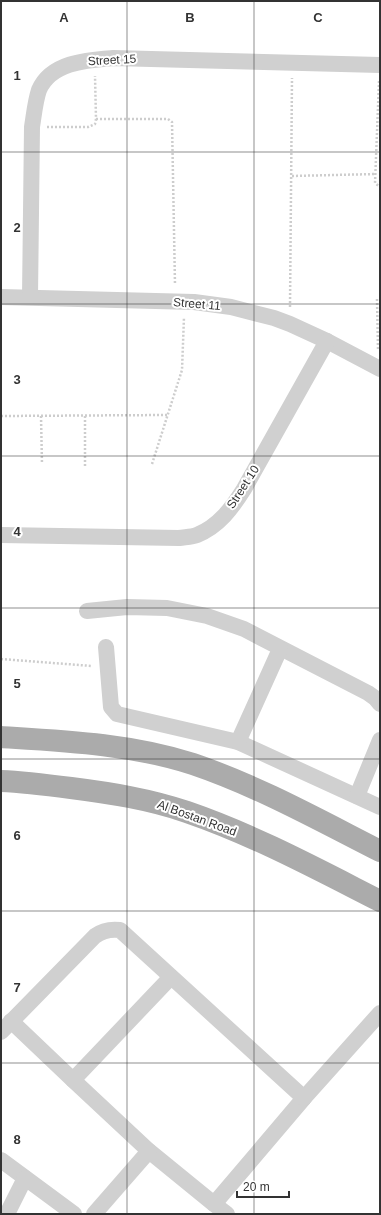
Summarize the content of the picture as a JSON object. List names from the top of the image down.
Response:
{
  "streets": {
    "main road": ["Al Bostan Road"],
    "street": ["Street 15", "Street 11", "Street 10"]
  },
  "crossings": [
    ["Street 15", "Street 11"],
    ["Street 11", "Street 10"]
  ],
  "scale_bar": "20 m",
  "grid": {
    "columns": ["A", "B", "C"],
    "rows": [
      "1",
      "2",
      "3",
      "4",
      "5",
      "6",
      "7",
      "8"
    ]
  }
}
